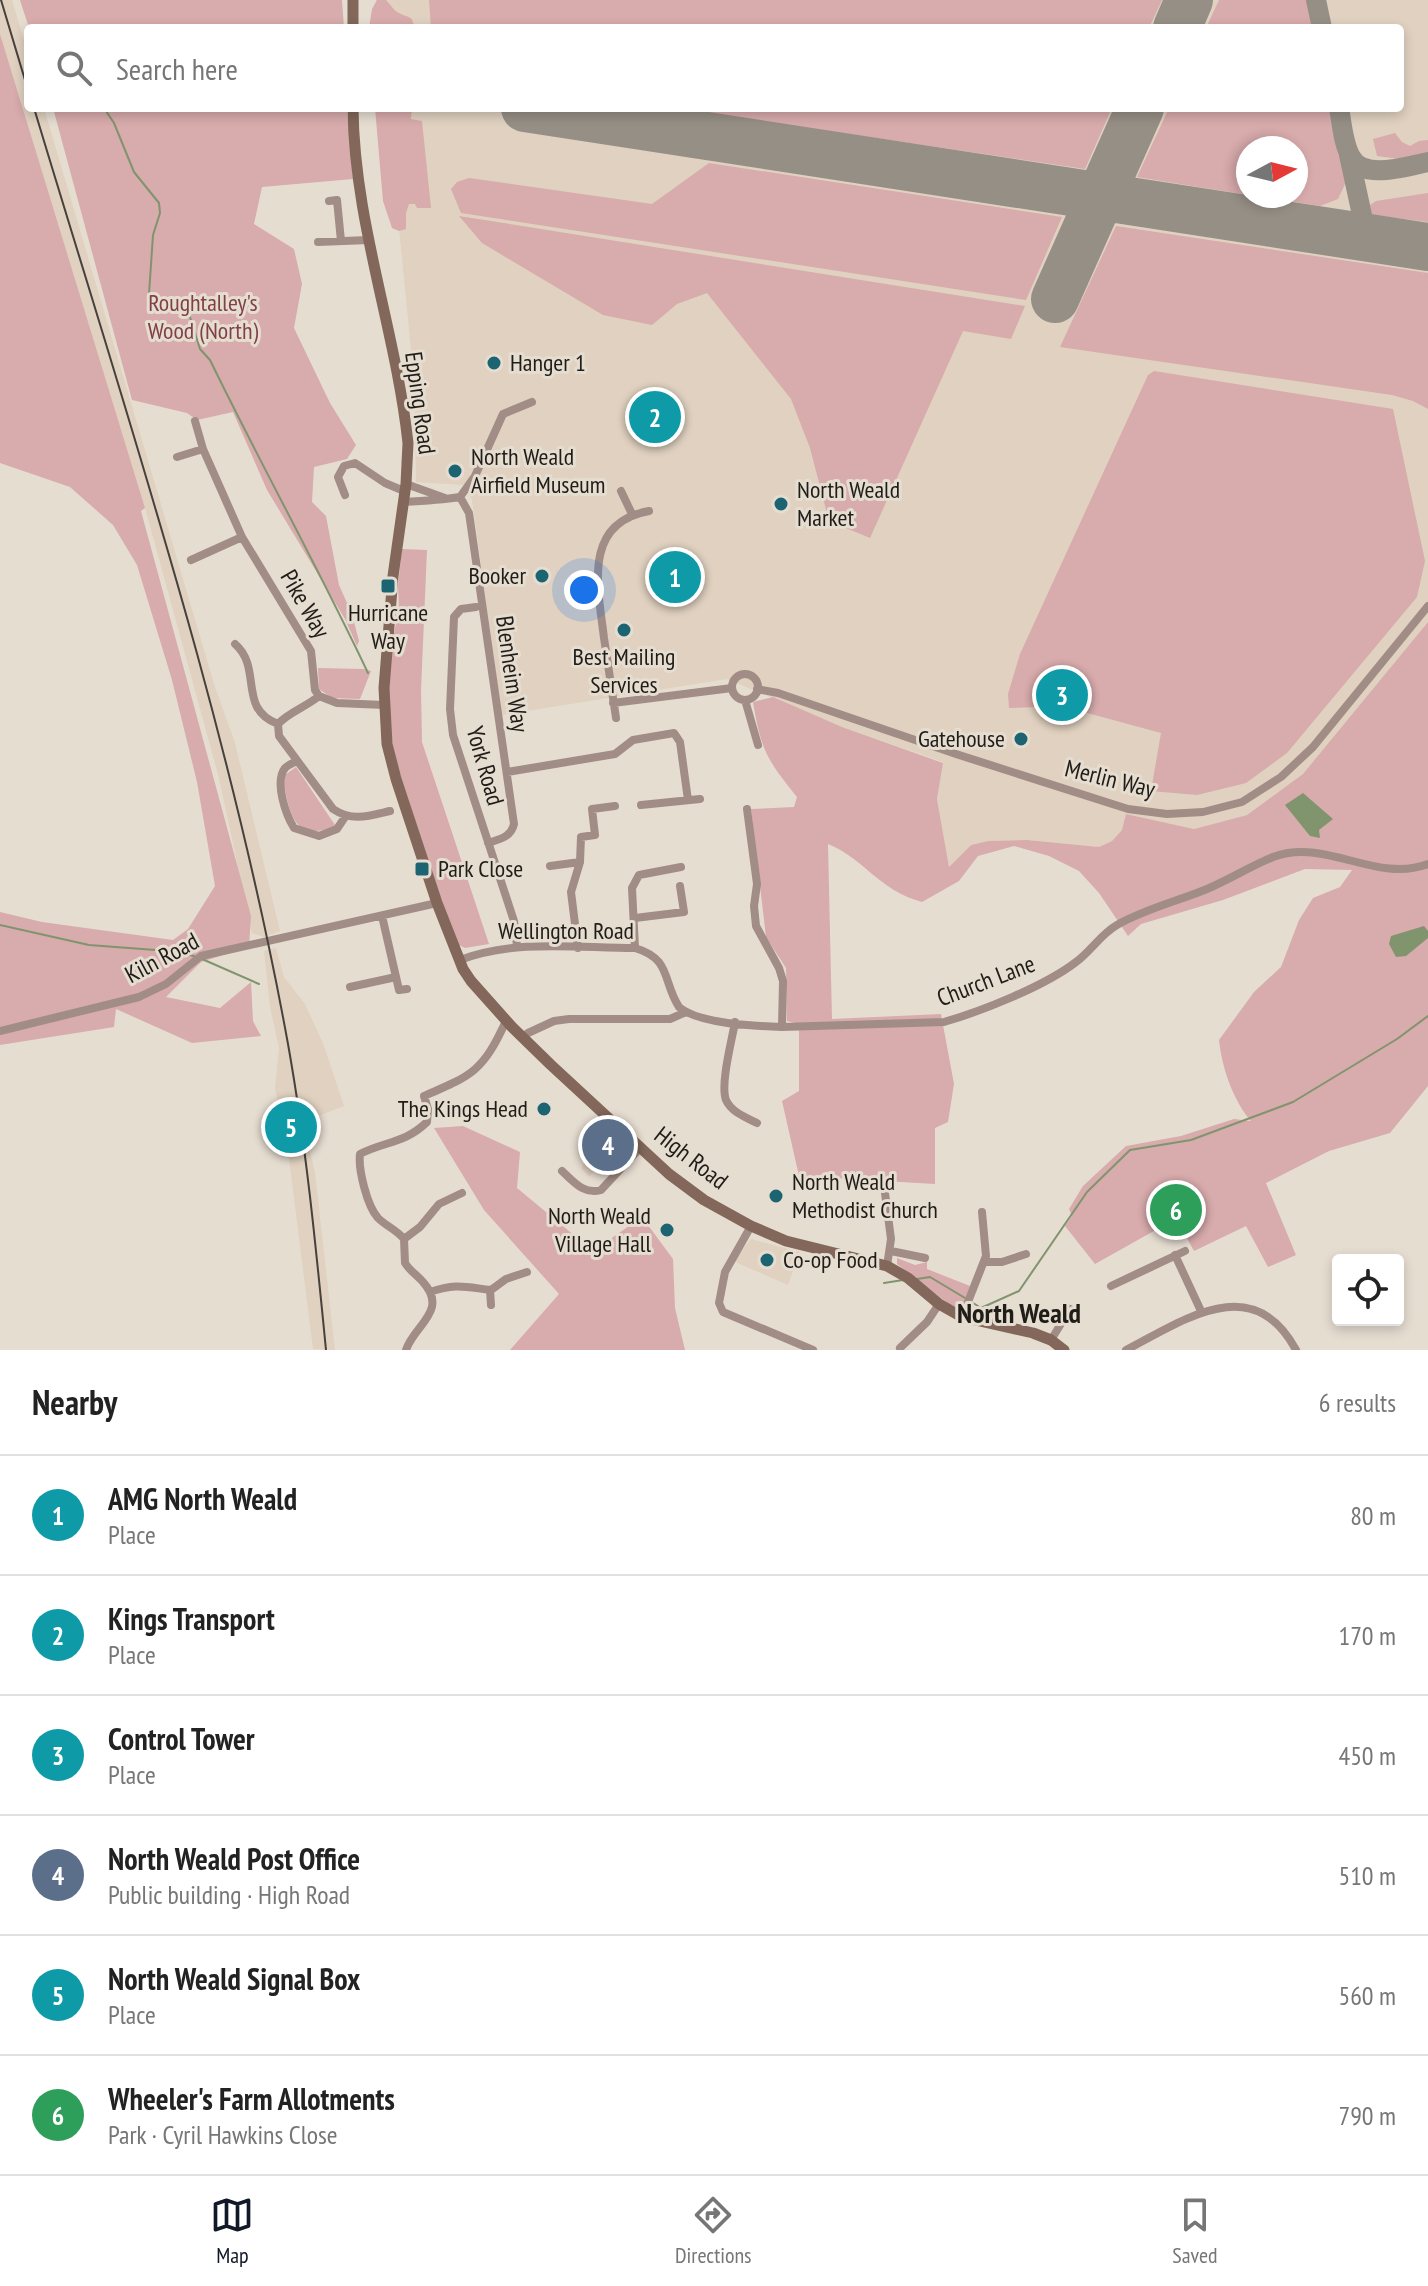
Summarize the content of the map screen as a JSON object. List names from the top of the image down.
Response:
{
  "streets": {
    "main road": ["Epping Road", "High Road"],
    "street": [
      "Pike Way",
      "Blenheim Way",
      "York Road",
      "Merlin Way",
      "Wellington Road",
      "Kiln Road",
      "Church Lane"
    ]
  },
  "crossings": [
    ["Epping Road", "High Road"],
    ["Blenheim Way", "York Road"],
    ["York Road", "Wellington Road"],
    ["Wellington Road", "Church Lane"],
    ["Wellington Road", "High Road"],
    ["Kiln Road", "High Road"]
  ],
  "districts": ["North Weald"],
  "parks": ["Roughtalley's Wood (North)"],
  "places": {
    "other": [
      "Hanger 1",
      "North Weald Airfield Museum",
      "North Weald Market",
      "Booker",
      "Best Mailing Services",
      "Gatehouse",
      "The Kings Head",
      "North Weald Methodist Church",
      "North Weald Village Hall",
      "Co-op Food"
    ],
    "transit": ["Hurricane Way", "Park Close"]
  },
  "north": "right",
  "page": {
    "search": "Search here",
    "pins": [
      "2",
      "1",
      "3",
      "5",
      "4",
      "6"
    ],
    "heading": ["Nearby", "6 results"],
    "list": [
      {
        "mark": "1",
        "name": "AMG North Weald",
        "note": "Place",
        "value": "80 m"
      },
      {
        "mark": "2",
        "name": "Kings Transport",
        "note": "Place",
        "value": "170 m"
      },
      {
        "mark": "3",
        "name": "Control Tower",
        "note": "Place",
        "value": "450 m"
      },
      {
        "mark": "4",
        "name": "North Weald Post Office",
        "note": "Public building · High Road",
        "value": "510 m"
      },
      {
        "mark": "5",
        "name": "North Weald Signal Box",
        "note": "Place",
        "value": "560 m"
      },
      {
        "mark": "6",
        "name": "Wheeler's Farm Allotments",
        "note": "Park · Cyril Hawkins Close",
        "value": "790 m"
      }
    ],
    "nav": ["Map", "Directions", "Saved"]
  }
}
